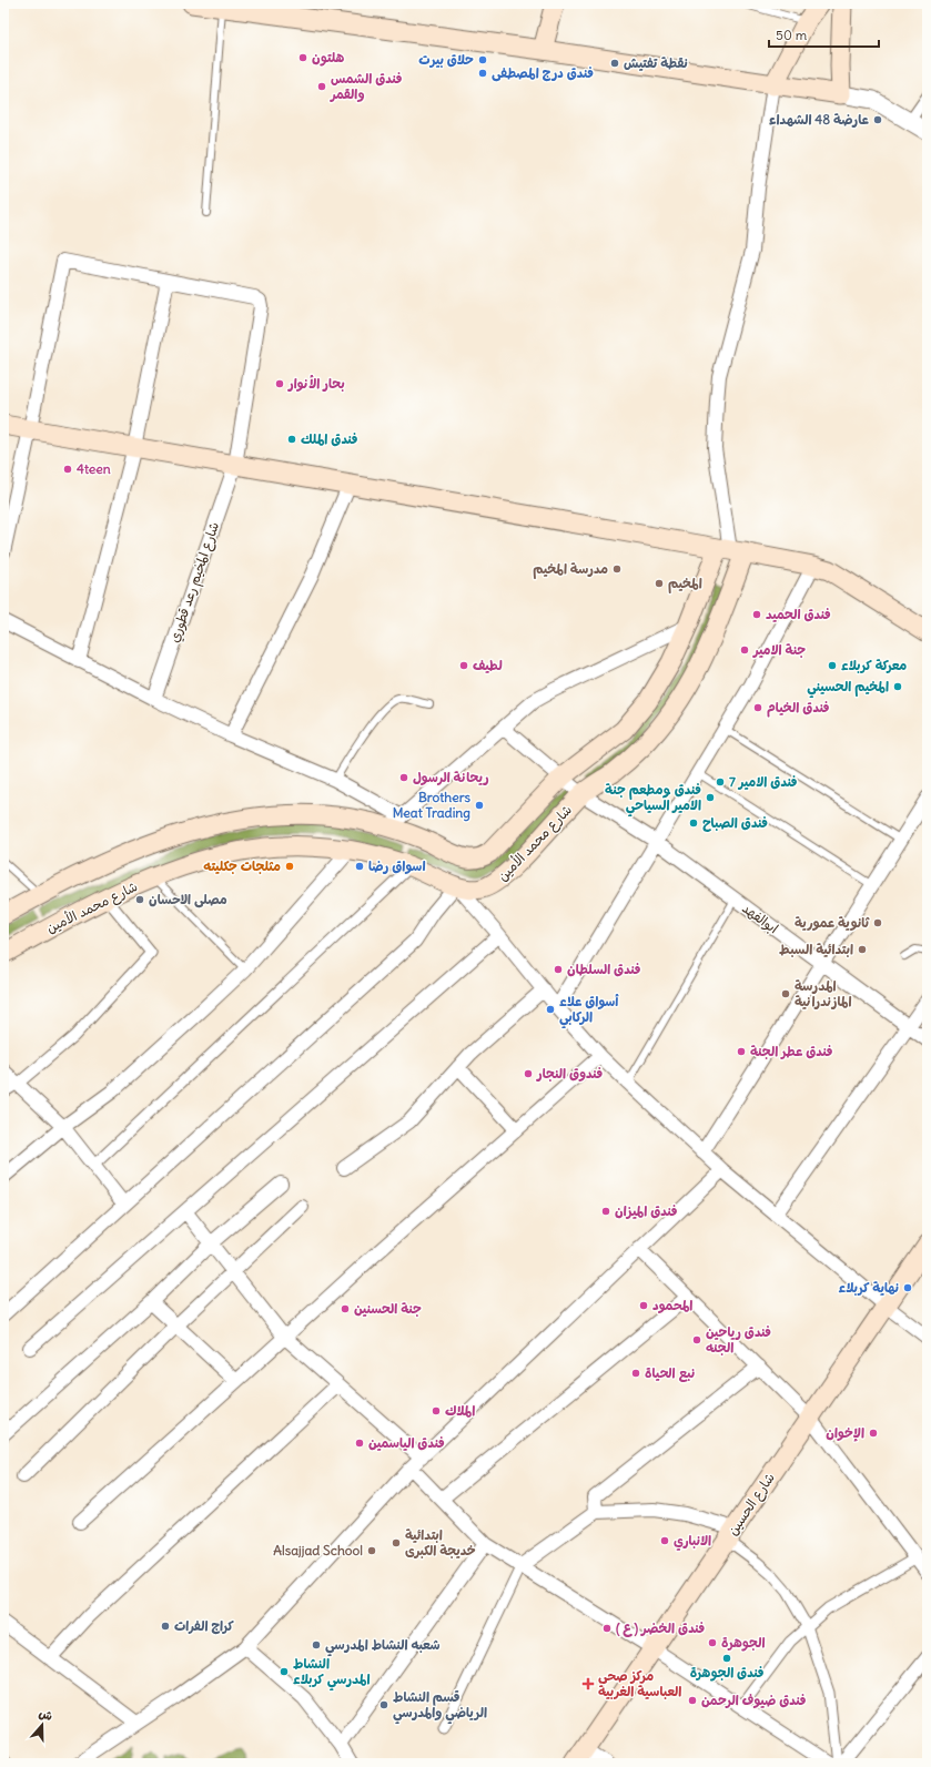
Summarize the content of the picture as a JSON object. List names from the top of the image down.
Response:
{
  "streets": {
    "main road": ["شارع محمد الأمين", "شارع الحسين"],
    "street": ["شارع المخيم رعد قطوري", "ابوالفهد"]
  },
  "crossings": [
    ["شارع محمد الأمين", "ابوالفهد"]
  ],
  "places": {
    "other": [
      "هلتون",
      "حلاق بيرت",
      "نقطة تفتيش",
      "فندق درج المصطفى",
      "فندق الشمس والقمر",
      "عارضة 48 الشهداء",
      "بحار الأنوار",
      "فندق الملك",
      "4teen",
      "مدرسة المخيم",
      "المخيم",
      "فندق الحميد",
      "جنة الامير",
      "لطيف",
      "معركة كربلاء",
      "المخيم الحسيني",
      "فندق الخيام",
      "ريحانة الرسول",
      "فندق الامير 7",
      "فندق ومطعم جنة الامير السياحي",
      "Brothers Meat Trading",
      "فندق الصباح",
      "مثلجات جكليته",
      "اسواق رضا",
      "مصلى الاحسان",
      "ثانوية عمورية",
      "ابتدائية السبط",
      "فندق السلطان",
      "المدرسة المازندرانية",
      "أسواق علاء الركابي",
      "فندق عطر الجنة",
      "فندوق النجار",
      "فندق الميزان",
      "نهاية كربلاء",
      "المحمود",
      "جنة الحسنين",
      "فندق رياحين الجنه",
      "نبع الحياة",
      "الملاك",
      "الإخوان",
      "فندق الياسمين",
      "الانباري",
      "ابتدائية خديجة الكبرى",
      "Alsajjad School",
      "كراج الفرات",
      "فندق الخضر ( ع )",
      "الجوهرة",
      "شعبه النشاط المدرسي",
      "فندق الجوهرة",
      "النشاط المدرسي كربلاء",
      "فندق ضيوف الرحمن",
      "قسم النشاط الرياضي والمدرسي"
    ],
    "health": ["مركز صحي العباسية الغربية"]
  },
  "scale_bar": "50 m",
  "north": "top"
}
